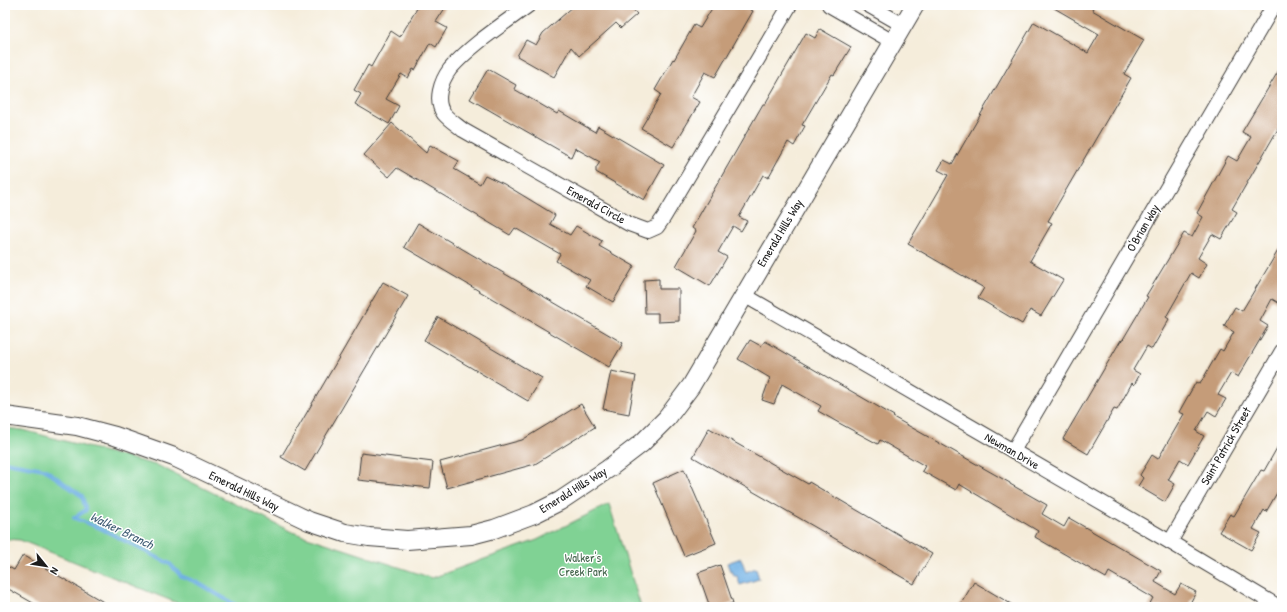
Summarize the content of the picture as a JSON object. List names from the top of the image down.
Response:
{
  "streets": {
    "street": [
      "Emerald Circle",
      "O'Brian Way",
      "Emerald Hills Way",
      "Saint Patrick Street",
      "Newman Drive"
    ]
  },
  "crossings": [
    ["O'Brian Way", "Newman Drive"],
    ["Emerald Hills Way", "Newman Drive"],
    ["Saint Patrick Street", "Newman Drive"]
  ],
  "water": ["Walker Branch"],
  "parks": ["Walker's Creek Park"],
  "north": "bottom right"
}
